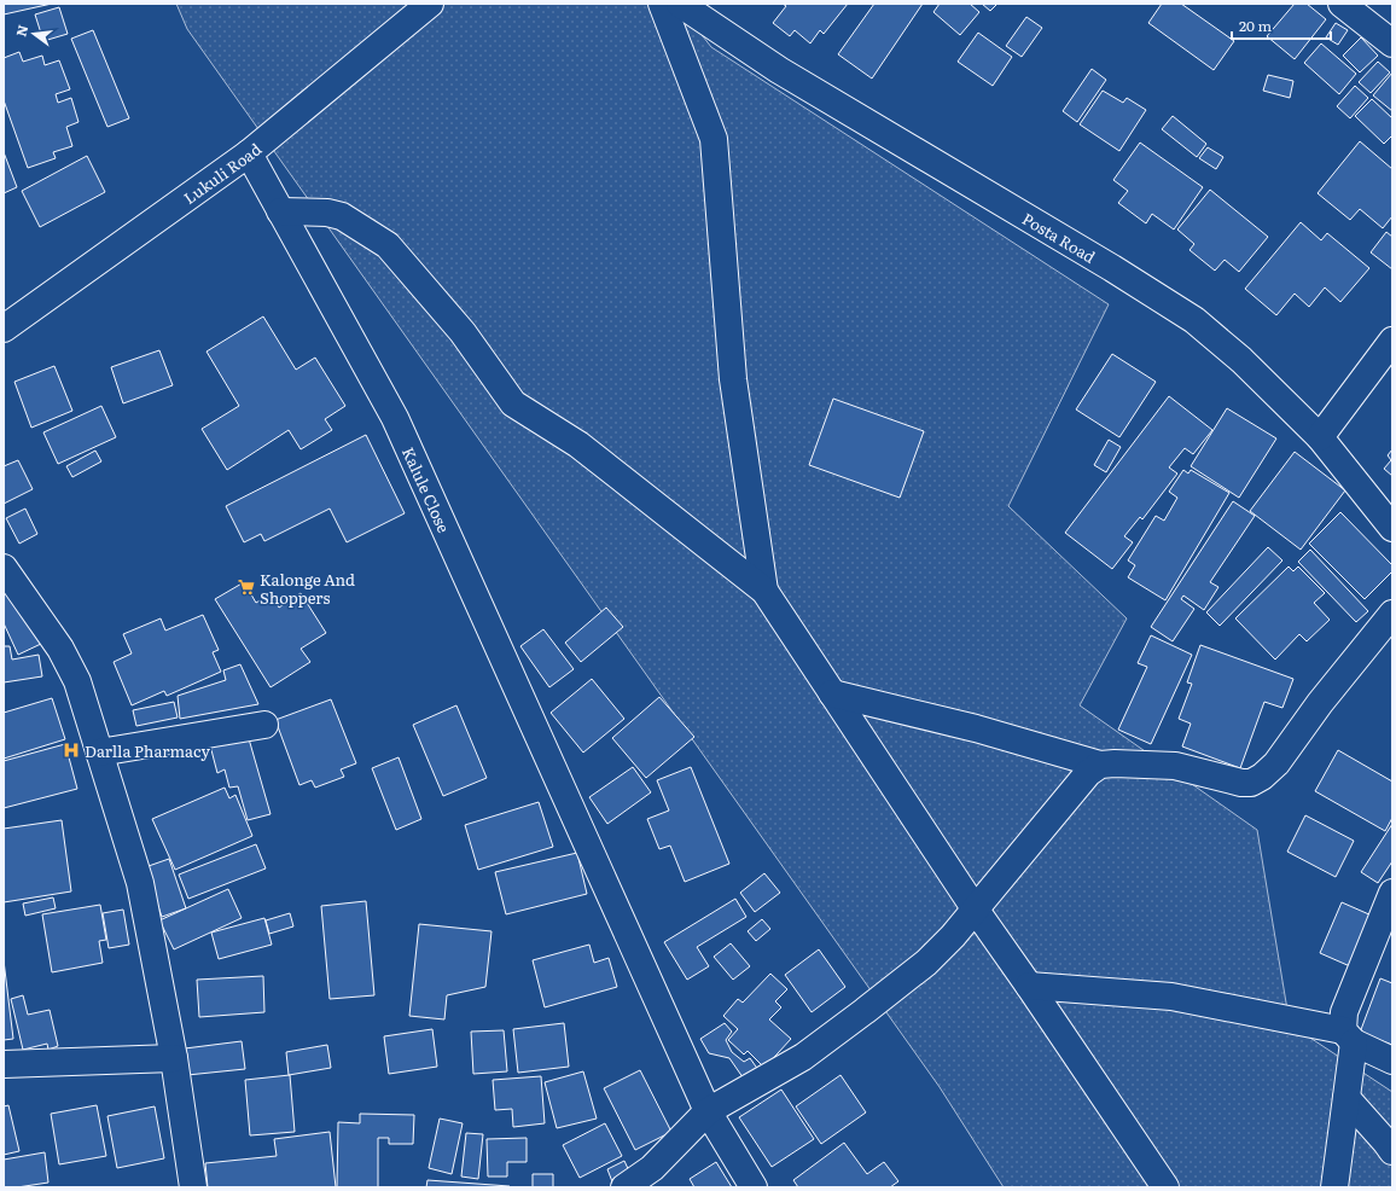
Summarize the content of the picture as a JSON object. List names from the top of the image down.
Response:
{
  "streets": {
    "street": ["Lukuli Road", "Posta Road", "Kalule Close"]
  },
  "crossings": [
    ["Lukuli Road", "Kalule Close"]
  ],
  "places": {
    "supermarket": ["Kalonge And Shoppers"],
    "hospital": ["Darlla Pharmacy"]
  },
  "scale_bar": "20 m",
  "north": "left"
}
